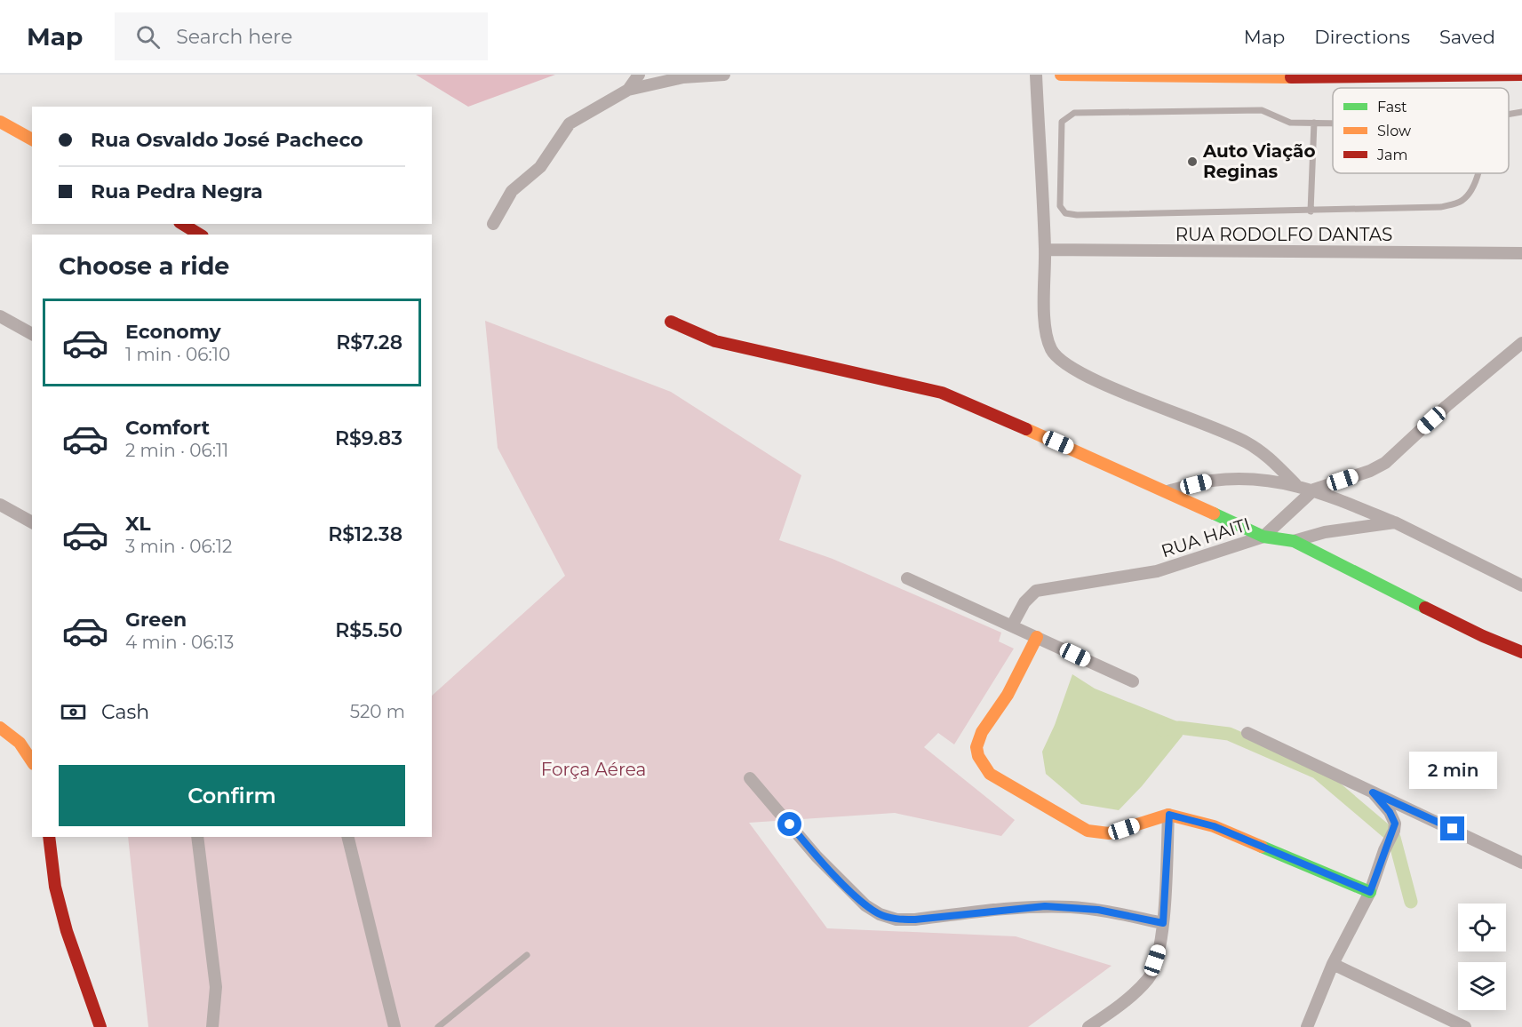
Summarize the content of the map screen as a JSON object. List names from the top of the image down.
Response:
{
  "streets": {
    "street": ["RUA RODOLFO DANTAS", "RUA HAITI"]
  },
  "parks": ["Força Aérea"],
  "places": ["Auto Viação Reginas"],
  "legend": ["Fast", "Slow", "Jam"],
  "page": {
    "header": "Map",
    "search": "Search here",
    "nav": ["Map", "Directions", "Saved"],
    "banner": ["Rua Osvaldo José Pacheco", "Rua Pedra Negra"],
    "heading": "Choose a ride",
    "list": [
      {
        "name": "Economy",
        "note": "1 min · 06:10",
        "value": "R$7.28"
      },
      {
        "name": "Comfort",
        "note": "2 min · 06:11",
        "value": "R$9.83"
      },
      {
        "name": "XL",
        "note": "3 min · 06:12",
        "value": "R$12.38"
      },
      {
        "name": "Green",
        "note": "4 min · 06:13",
        "value": "R$5.50"
      }
    ],
    "pay": ["Cash", "520 m"],
    "bubble": "2 min",
    "buttons": "Confirm"
  }
}
